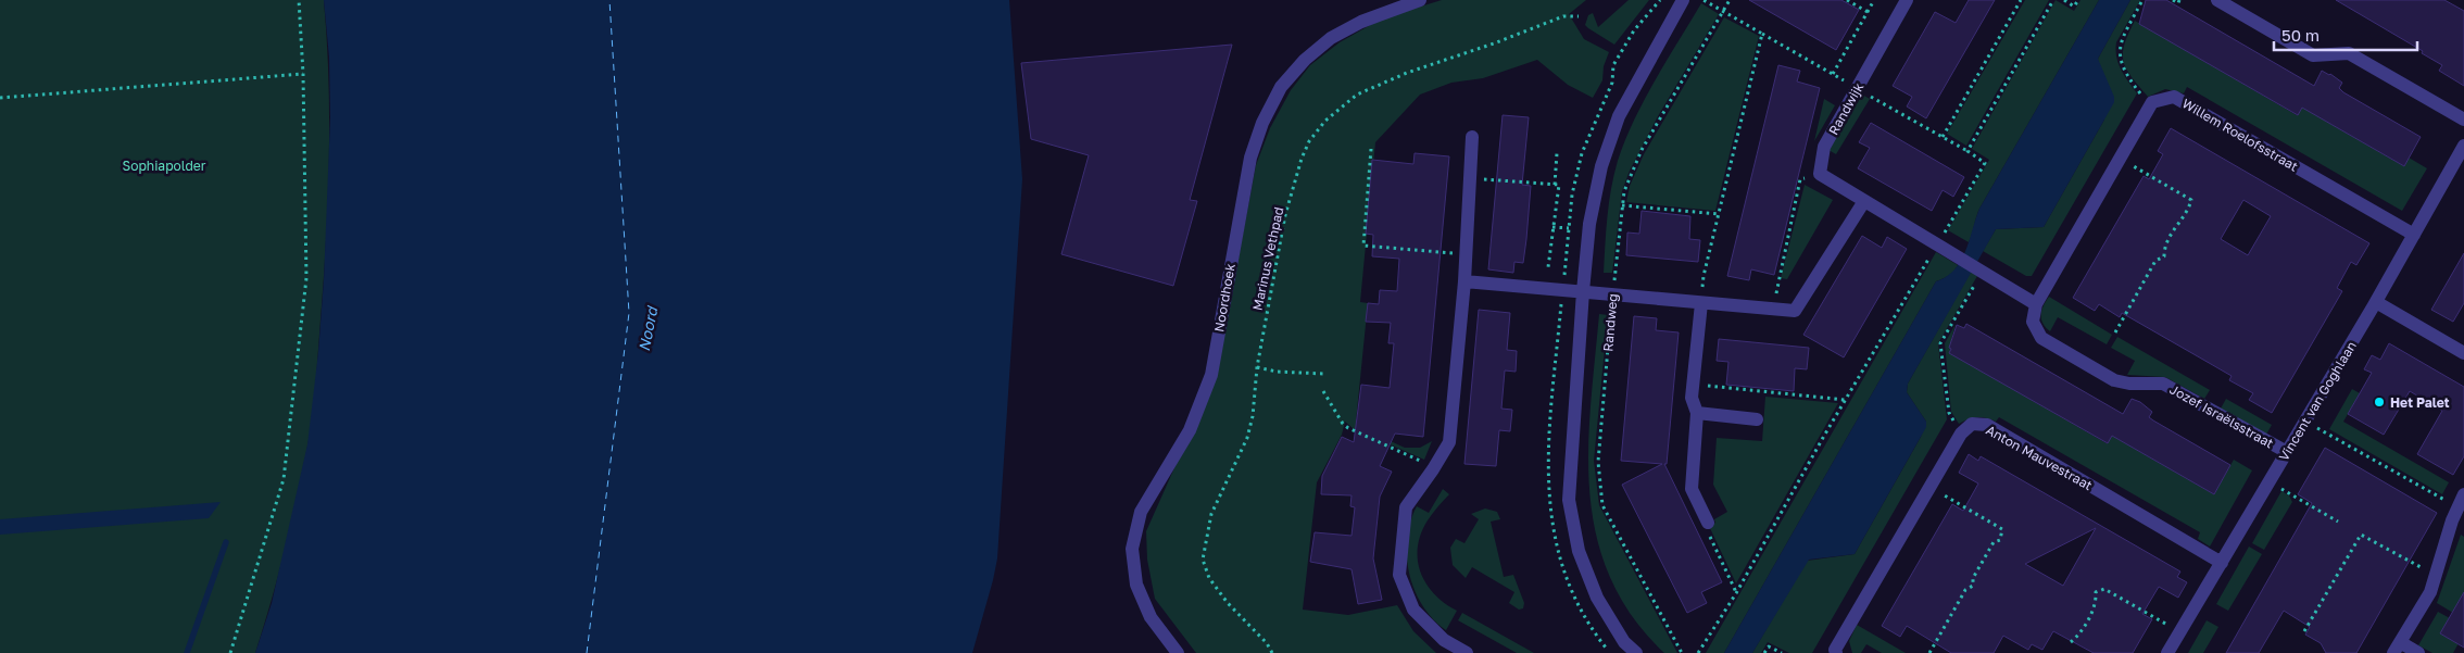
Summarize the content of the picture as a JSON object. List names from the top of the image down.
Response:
{
  "streets": {
    "street": [
      "Randwijk",
      "Willem Roelofsstraat",
      "Noordhoek",
      "Vincent van Goghlaan",
      "Jozef Israëlsstraat",
      "Anton Mauvestraat"
    ],
    "path": ["Marinus Vethpad", "Randweg"]
  },
  "crossings": [
    ["Willem Roelofsstraat", "Vincent van Goghlaan"],
    ["Vincent van Goghlaan", "Jozef Israëlsstraat"],
    ["Vincent van Goghlaan", "Anton Mauvestraat"]
  ],
  "water": ["Noord"],
  "parks": ["Sophiapolder"],
  "places": ["Het Palet"],
  "scale_bar": "50 m"
}
